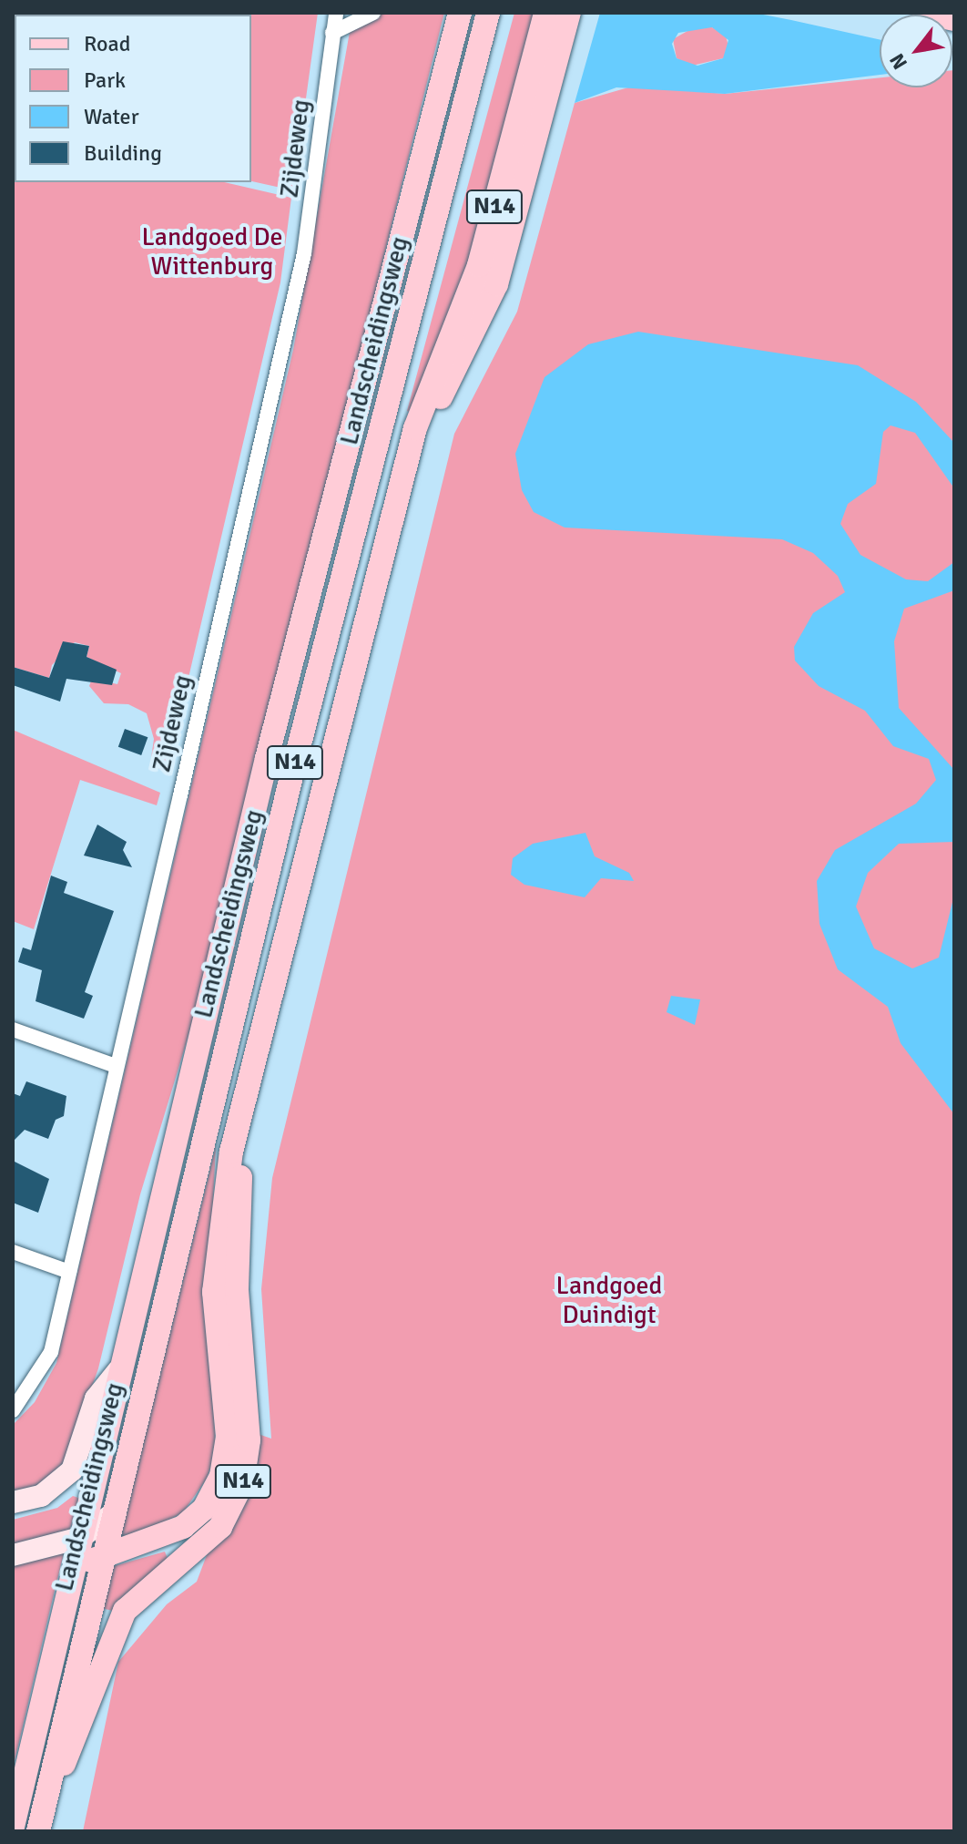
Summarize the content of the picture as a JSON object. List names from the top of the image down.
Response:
{
  "streets": {
    "main road": ["N14", "Landscheidingsweg"],
    "street": ["Zijdeweg"]
  },
  "crossings": [
    ["N14", "Landscheidingsweg"]
  ],
  "parks": ["Landgoed De Wittenburg", "Landgoed Duindigt"],
  "legend": [
    "Road",
    "Park",
    "Water",
    "Building"
  ],
  "north": "bottom left"
}
